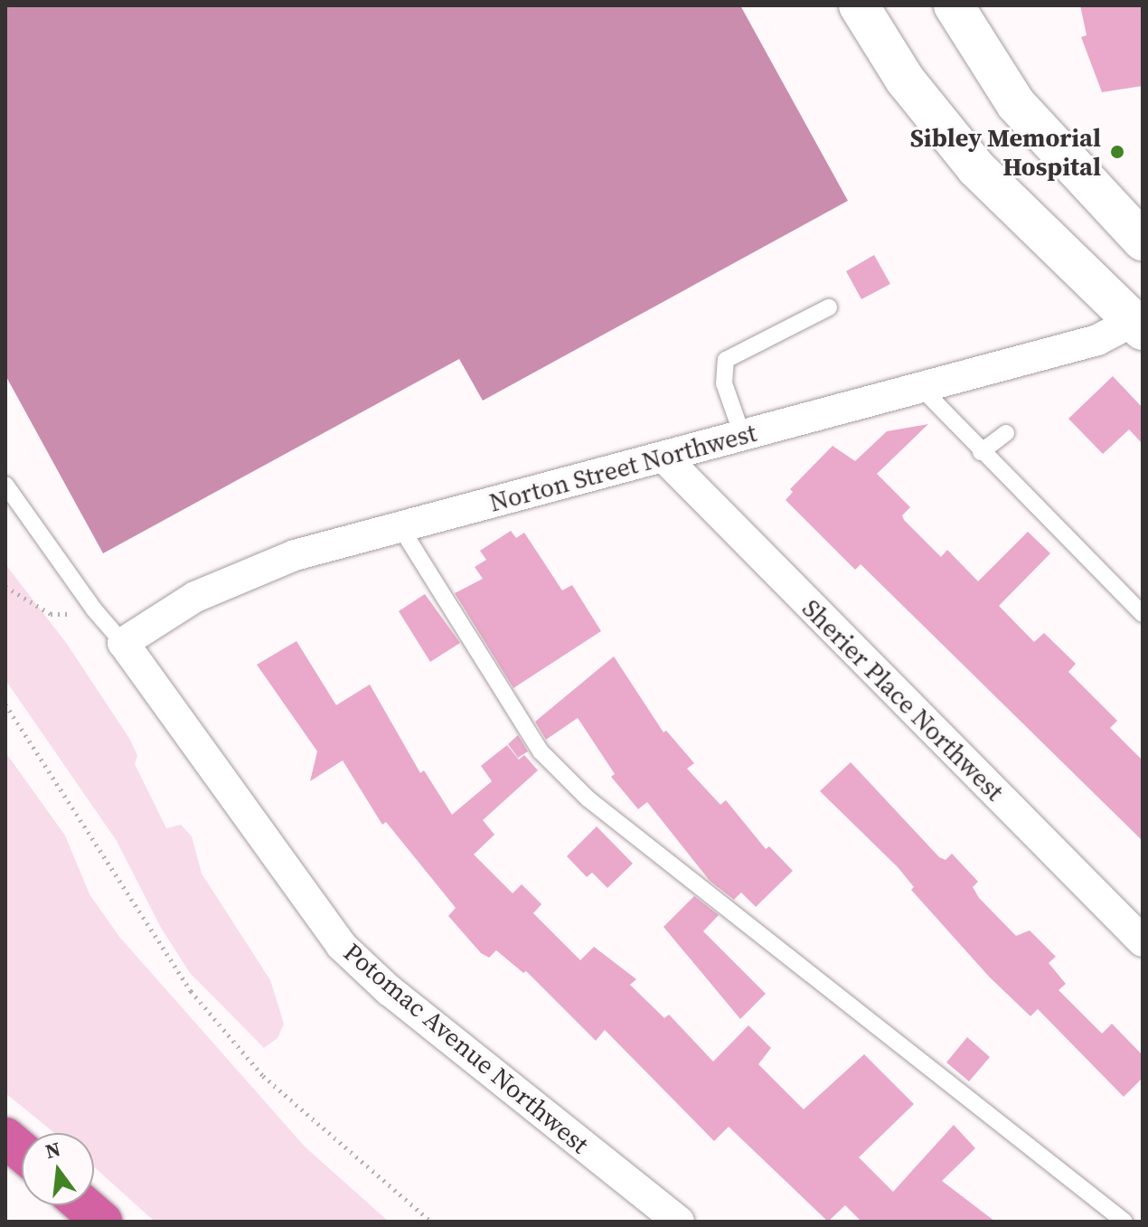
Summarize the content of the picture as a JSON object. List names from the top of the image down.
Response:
{
  "streets": {
    "street": ["Norton Street Northwest", "Sherier Place Northwest", "Potomac Avenue Northwest"]
  },
  "crossings": [
    ["Norton Street Northwest", "Sherier Place Northwest"],
    ["Norton Street Northwest", "Potomac Avenue Northwest"]
  ],
  "places": ["Sibley Memorial Hospital"],
  "north": "top"
}
